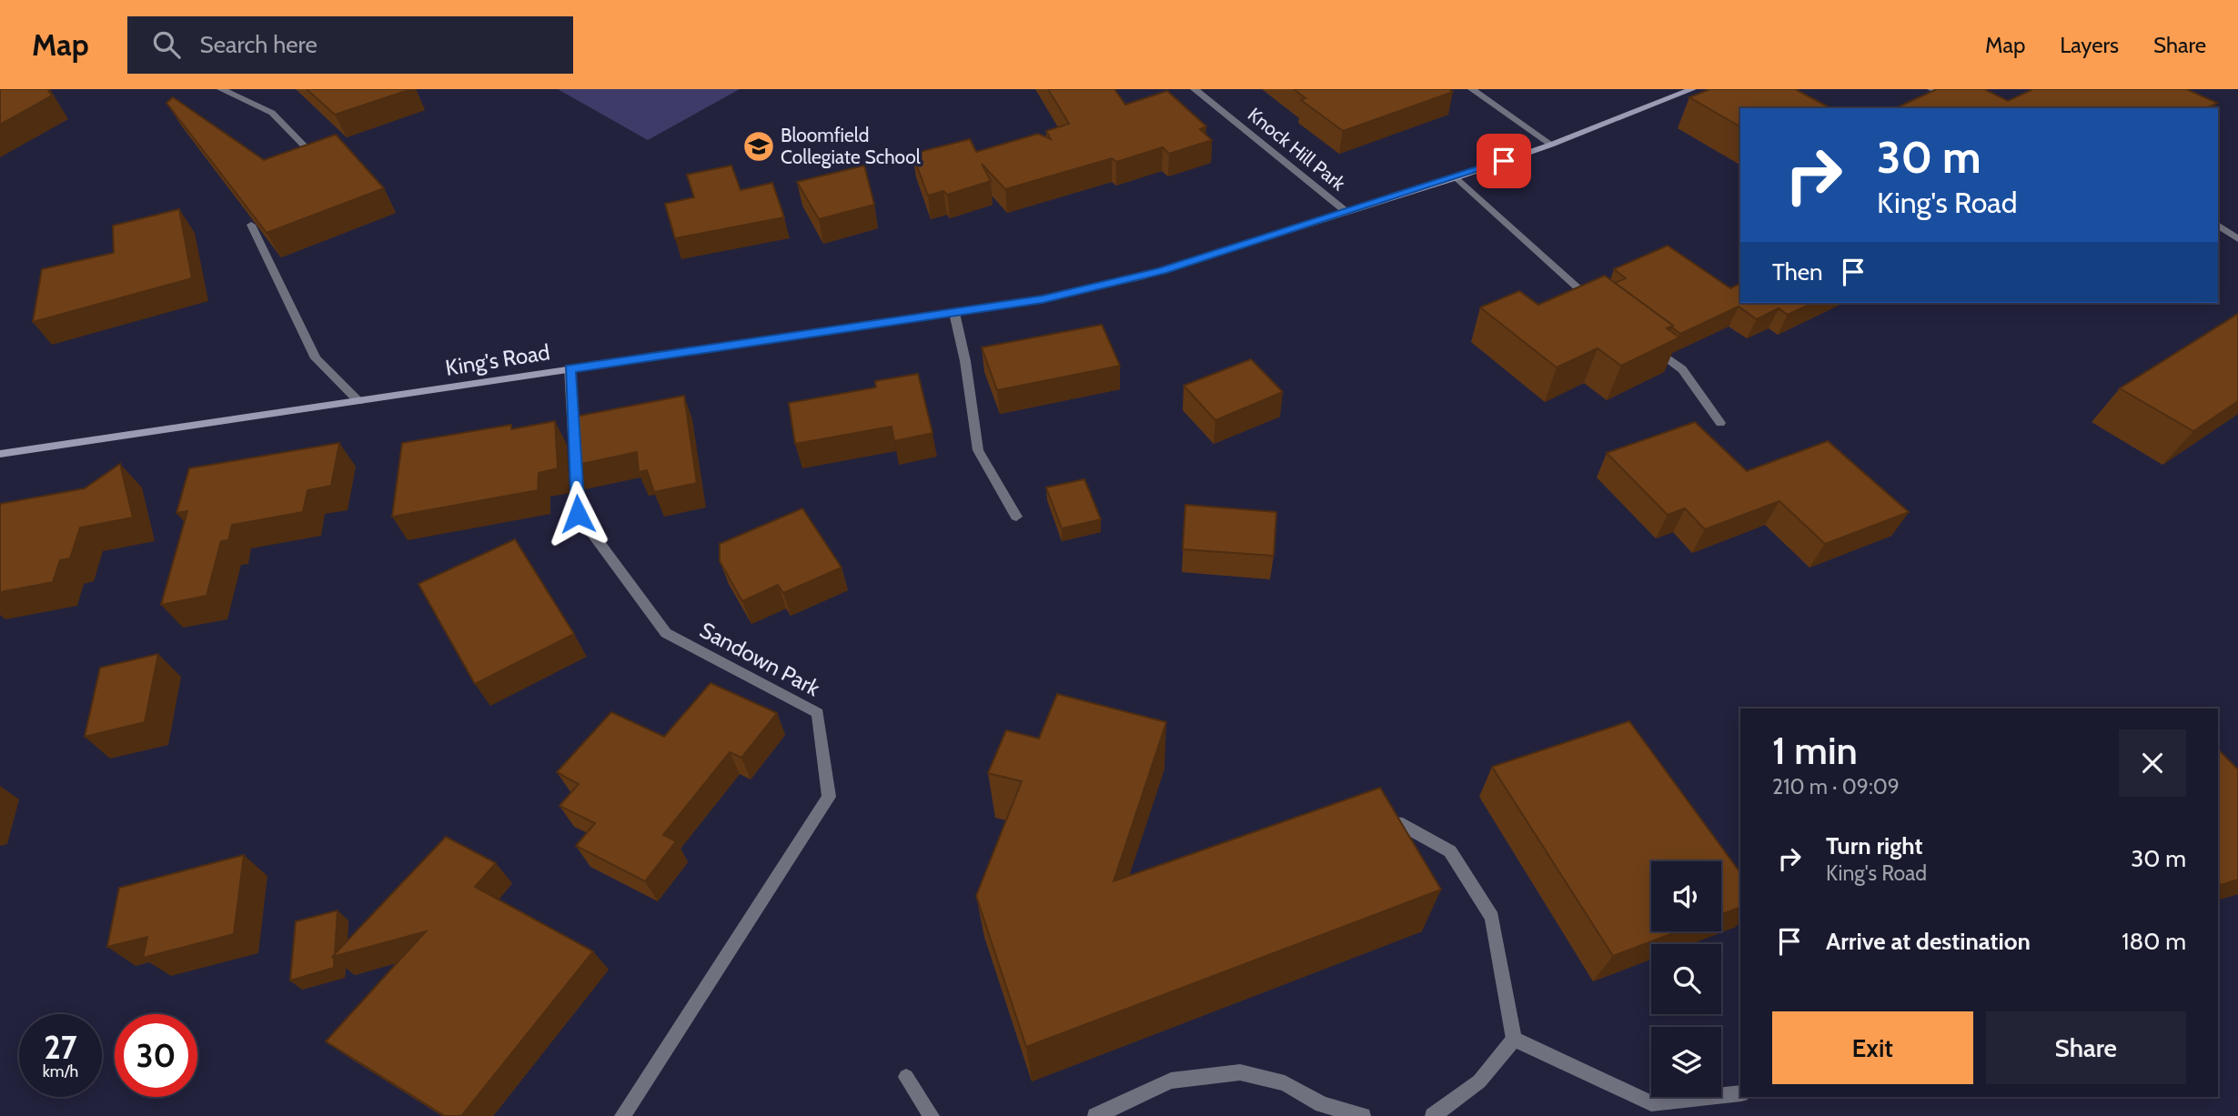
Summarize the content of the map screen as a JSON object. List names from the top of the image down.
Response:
{
  "streets": {
    "street": ["Knock Hill Park", "King's Road", "Sandown Park"]
  },
  "crossings": [
    ["Knock Hill Park", "King's Road"],
    ["King's Road", "Sandown Park"]
  ],
  "places": {
    "school or university": ["Bloomfield Collegiate School"]
  },
  "page": {
    "header": "Map",
    "search": "Search here",
    "nav": ["Map", "Layers", "Share"],
    "turn": ["30 m", "King's Road"],
    "then": "Then",
    "heading": ["1 min", "210 m · 09:09"],
    "list": [
      {
        "name": "Turn right",
        "note": "King's Road",
        "value": "30 m"
      },
      {
        "name": "Arrive at destination",
        "value": "180 m"
      }
    ],
    "buttons": ["Exit", "Share"],
    "speed": "27 km/h",
    "limit": "30"
  }
}
